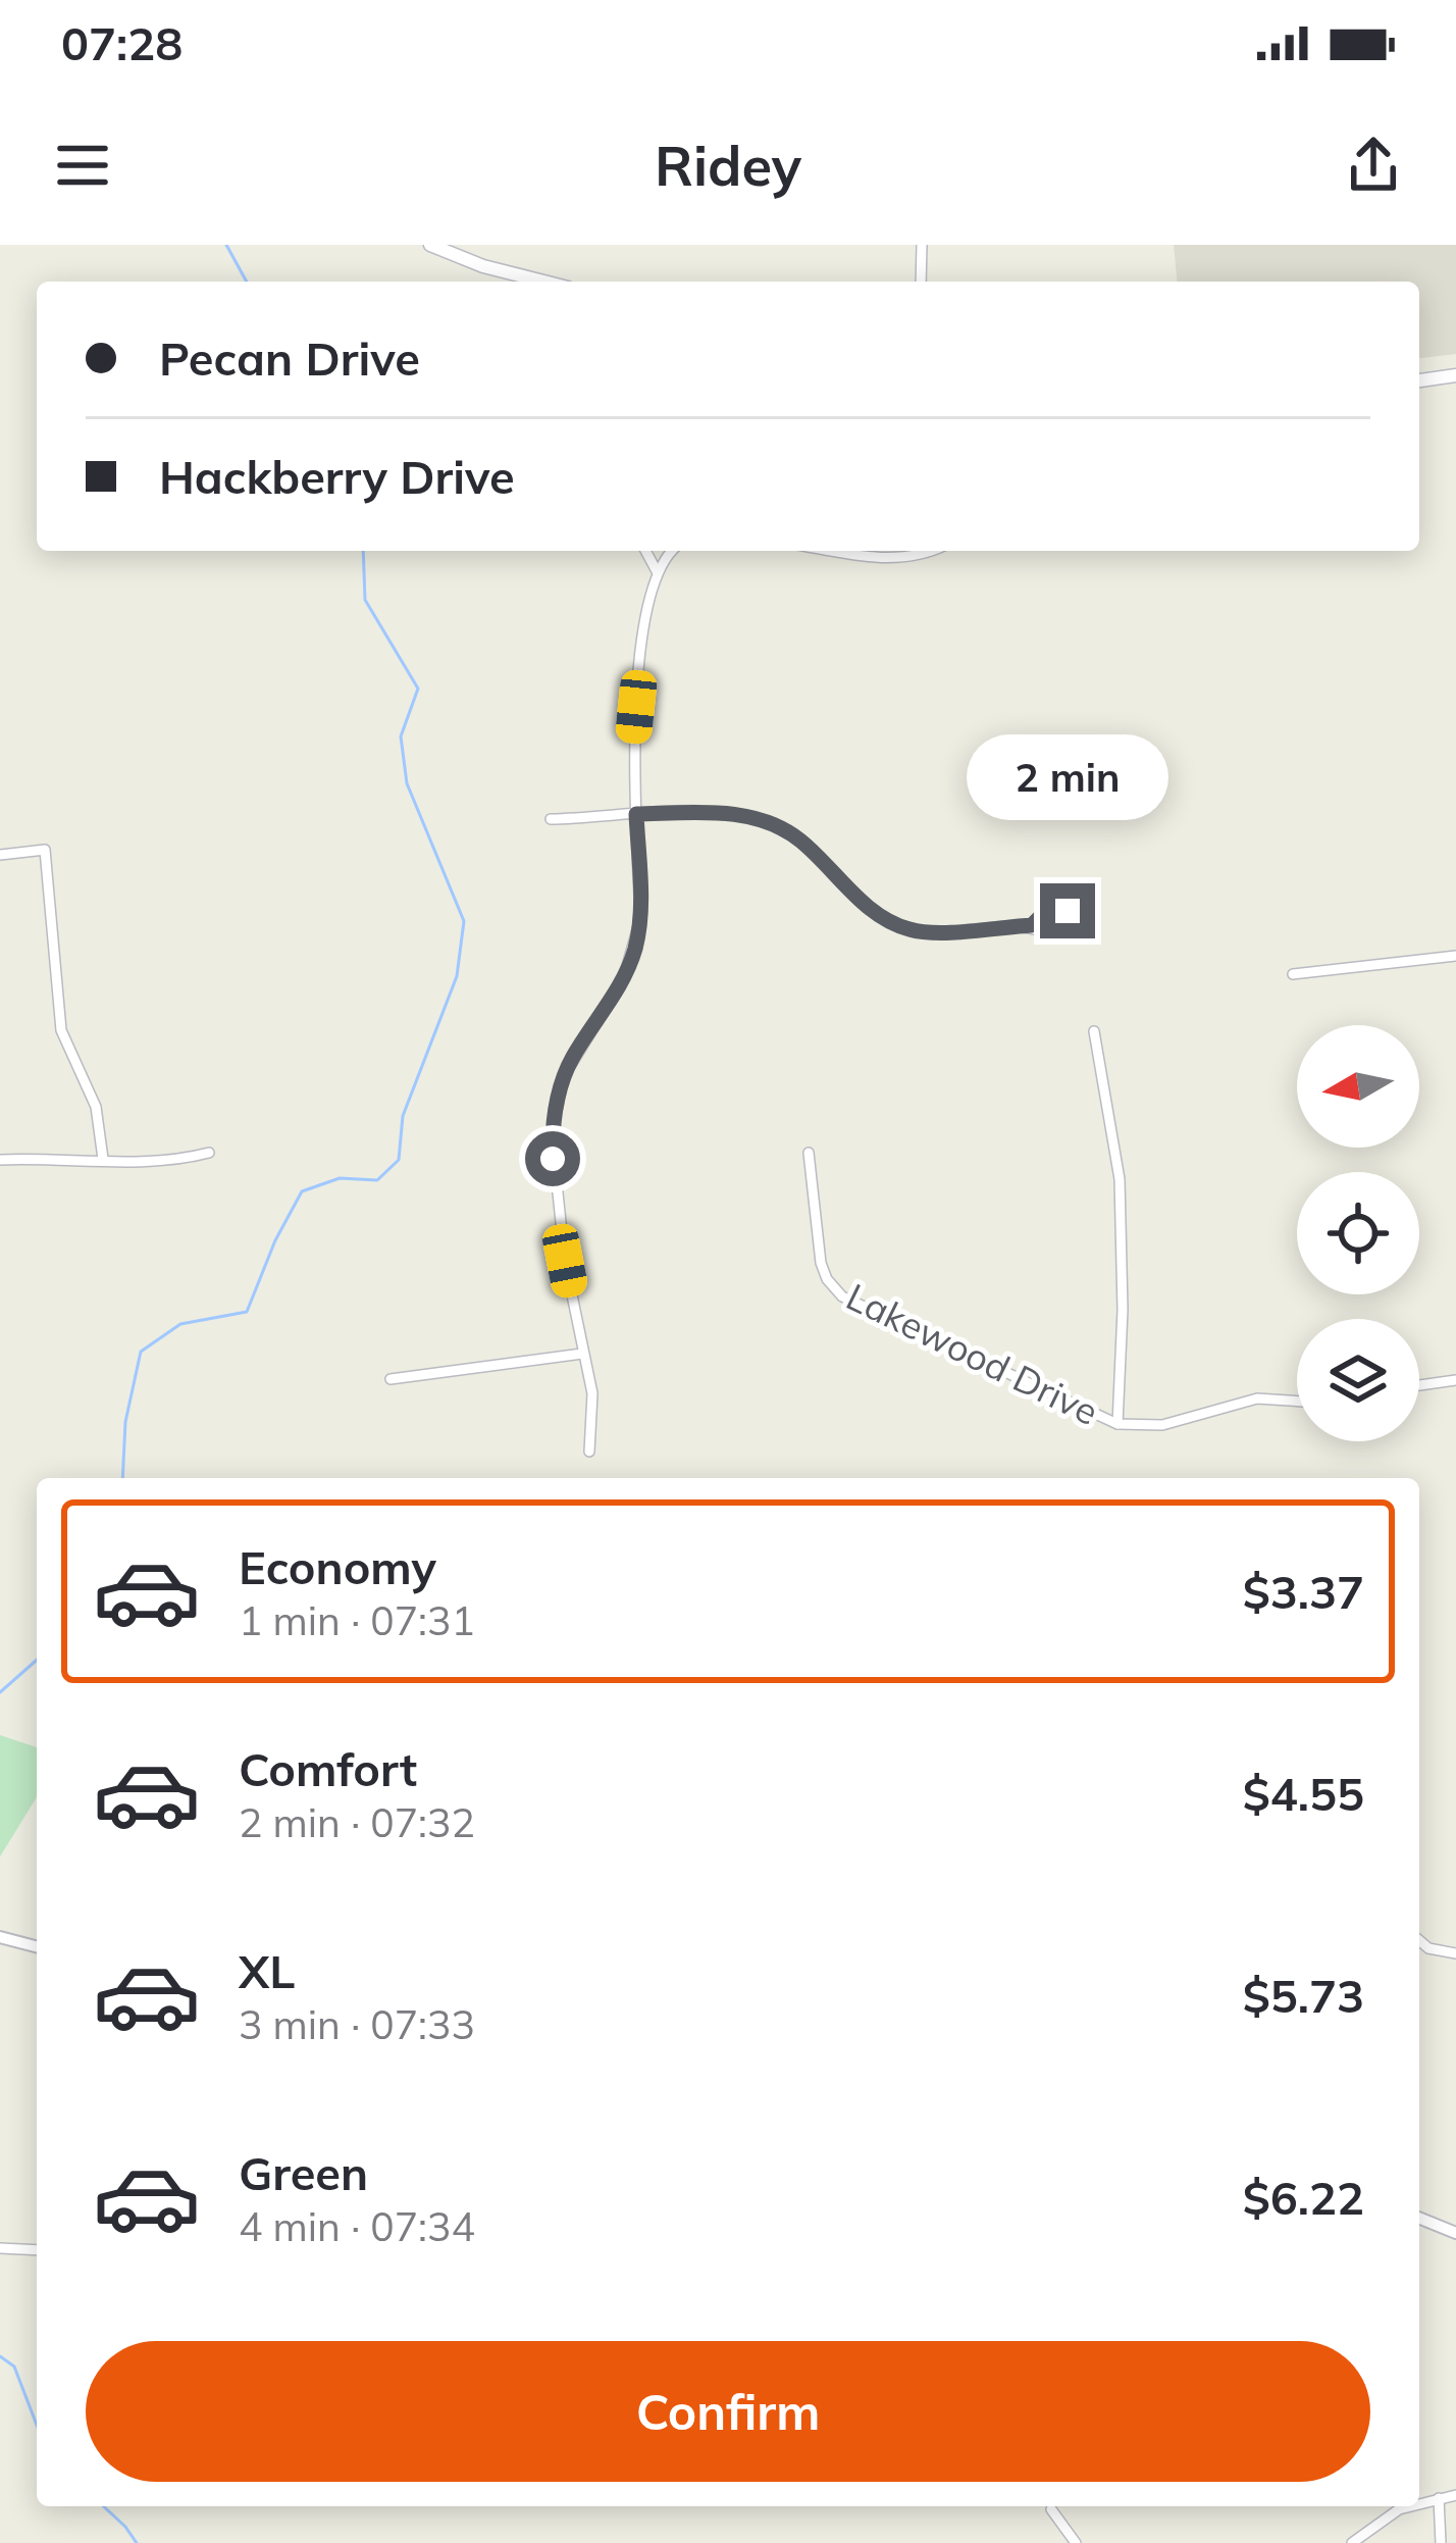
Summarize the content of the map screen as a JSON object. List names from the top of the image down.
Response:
{
  "streets": {
    "street": ["Lakewood Drive"]
  },
  "north": "left",
  "page": {
    "status": "07:28",
    "header": "Ridey",
    "banner": ["Pecan Drive", "Hackberry Drive"],
    "bubble": "2 min",
    "list": [
      {
        "name": "Economy",
        "note": "1 min · 07:31",
        "value": "$3.37"
      },
      {
        "name": "Comfort",
        "note": "2 min · 07:32",
        "value": "$4.55"
      },
      {
        "name": "XL",
        "note": "3 min · 07:33",
        "value": "$5.73"
      },
      {
        "name": "Green",
        "note": "4 min · 07:34",
        "value": "$6.22"
      }
    ],
    "buttons": "Confirm"
  }
}
